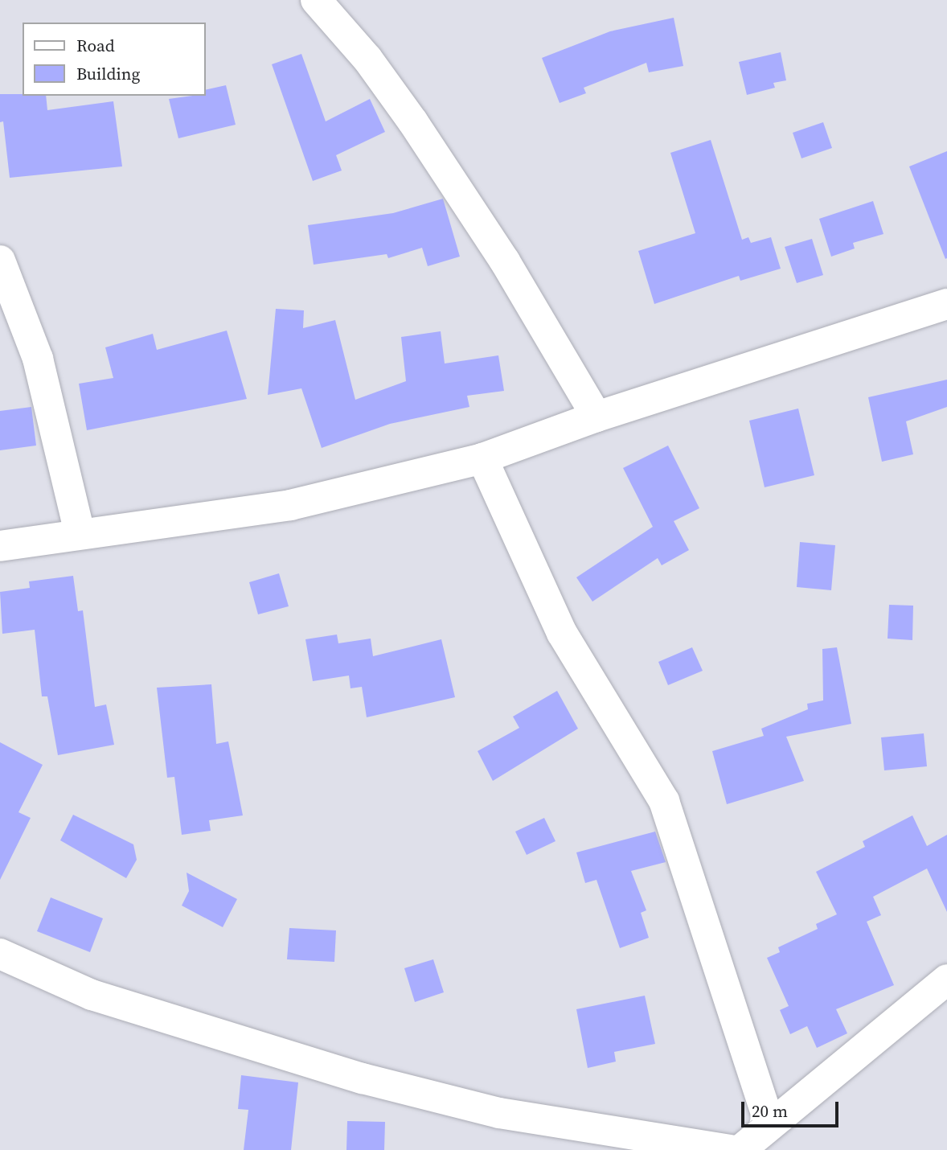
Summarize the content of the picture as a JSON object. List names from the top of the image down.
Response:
{
  "legend": ["Road", "Building"],
  "scale_bar": "20 m"
}
